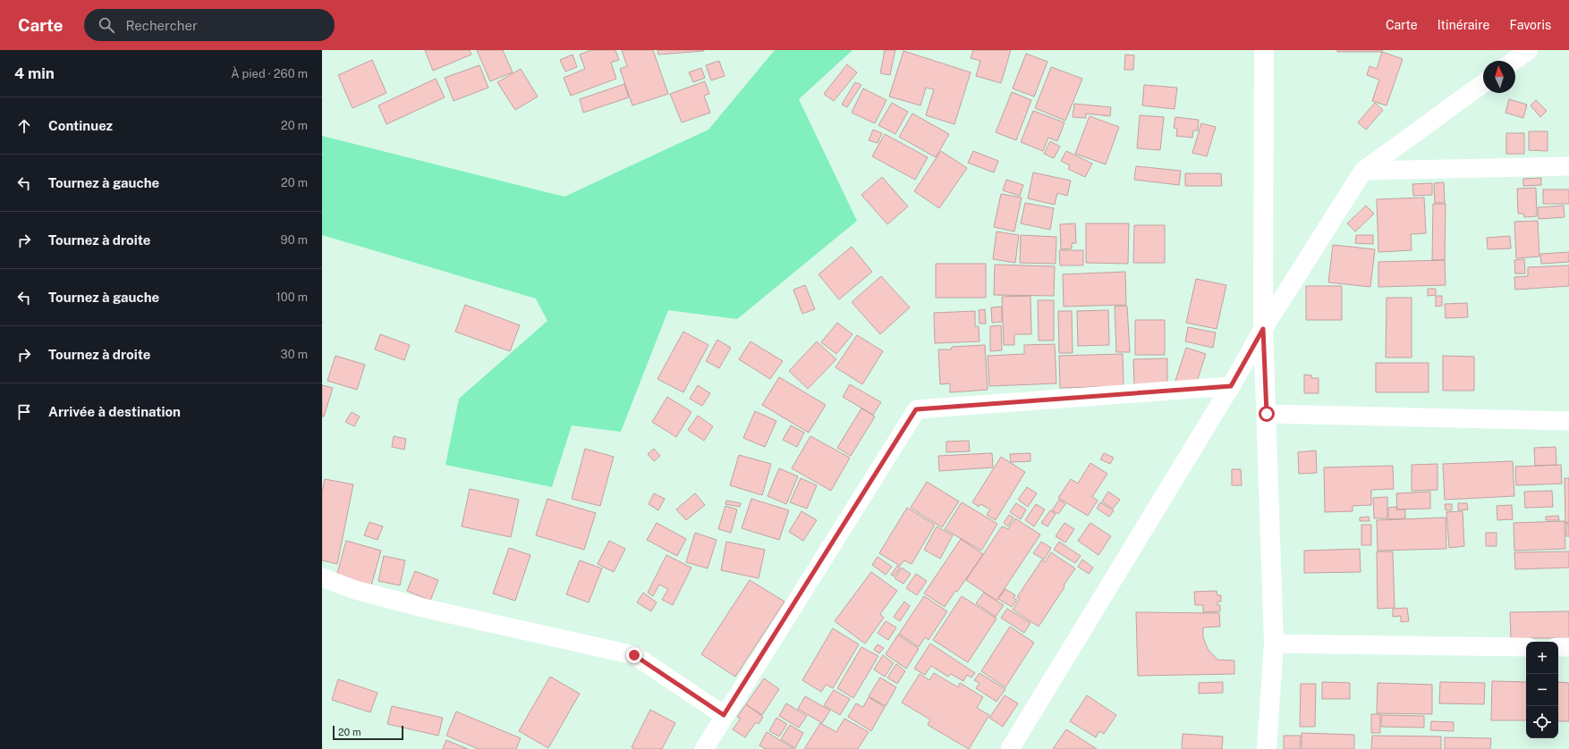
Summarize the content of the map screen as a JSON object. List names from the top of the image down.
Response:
{
  "scale_bar": "20 m",
  "north": "top",
  "page": {
    "header": "Carte",
    "search": "Rechercher",
    "nav": ["Carte", "Itinéraire", "Favoris"],
    "heading": ["4 min", "À pied · 260 m"],
    "list": [
      ["Continuez", "20 m"],
      ["Tournez à gauche", "20 m"],
      ["Tournez à droite", "90 m"],
      ["Tournez à gauche", "100 m"],
      ["Tournez à droite", "30 m"],
      "Arrivée à destination"
    ],
    "map_buttons": ["+", "−"],
    "scale": "20 m"
  }
}
